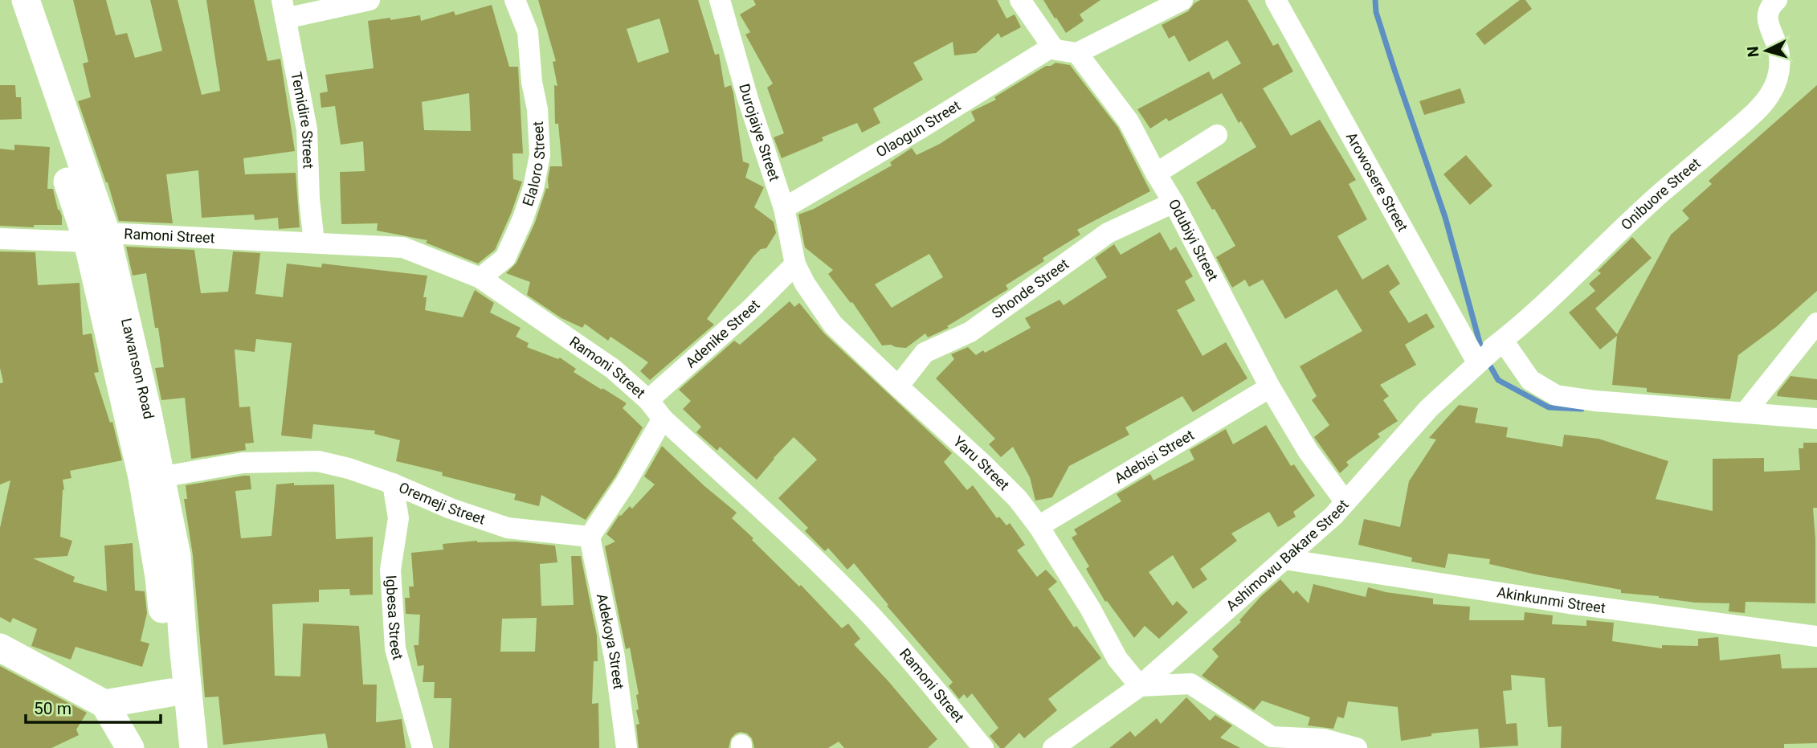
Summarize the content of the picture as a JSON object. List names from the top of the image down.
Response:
{
  "streets": {
    "main road": ["Lawanson Road"],
    "street": [
      "Temidire Street",
      "Olaogun Street",
      "Durojaiye Street",
      "Elaloro Street",
      "Arowosere Street",
      "Onibuore Street",
      "Ramoni Street",
      "Odubiyi Street",
      "Shonde Street",
      "Adenike Street",
      "Adebisi Street",
      "Yaru Street",
      "Oremeji Street",
      "Ashimowu Bakare Street",
      "Akinkunmi Street",
      "Igbesa Street",
      "Adekoya Street"
    ]
  },
  "crossings": [
    ["Temidire Street", "Ramoni Street"],
    ["Olaogun Street", "Durojaiye Street"],
    ["Durojaiye Street", "Adenike Street"],
    ["Durojaiye Street", "Yaru Street"],
    ["Elaloro Street", "Ramoni Street"],
    ["Arowosere Street", "Onibuore Street"],
    ["Arowosere Street", "Ashimowu Bakare Street"],
    ["Onibuore Street", "Ashimowu Bakare Street"],
    ["Ramoni Street", "Adenike Street"],
    ["Ramoni Street", "Lawanson Road"],
    ["Odubiyi Street", "Shonde Street"],
    ["Odubiyi Street", "Adebisi Street"],
    ["Odubiyi Street", "Ashimowu Bakare Street"],
    ["Shonde Street", "Yaru Street"],
    ["Adenike Street", "Yaru Street"],
    ["Lawanson Road", "Oremeji Street"],
    ["Adebisi Street", "Yaru Street"],
    ["Yaru Street", "Ashimowu Bakare Street"],
    ["Oremeji Street", "Igbesa Street"],
    ["Oremeji Street", "Adekoya Street"],
    ["Ashimowu Bakare Street", "Akinkunmi Street"]
  ],
  "scale_bar": "50 m",
  "north": "left"
}
